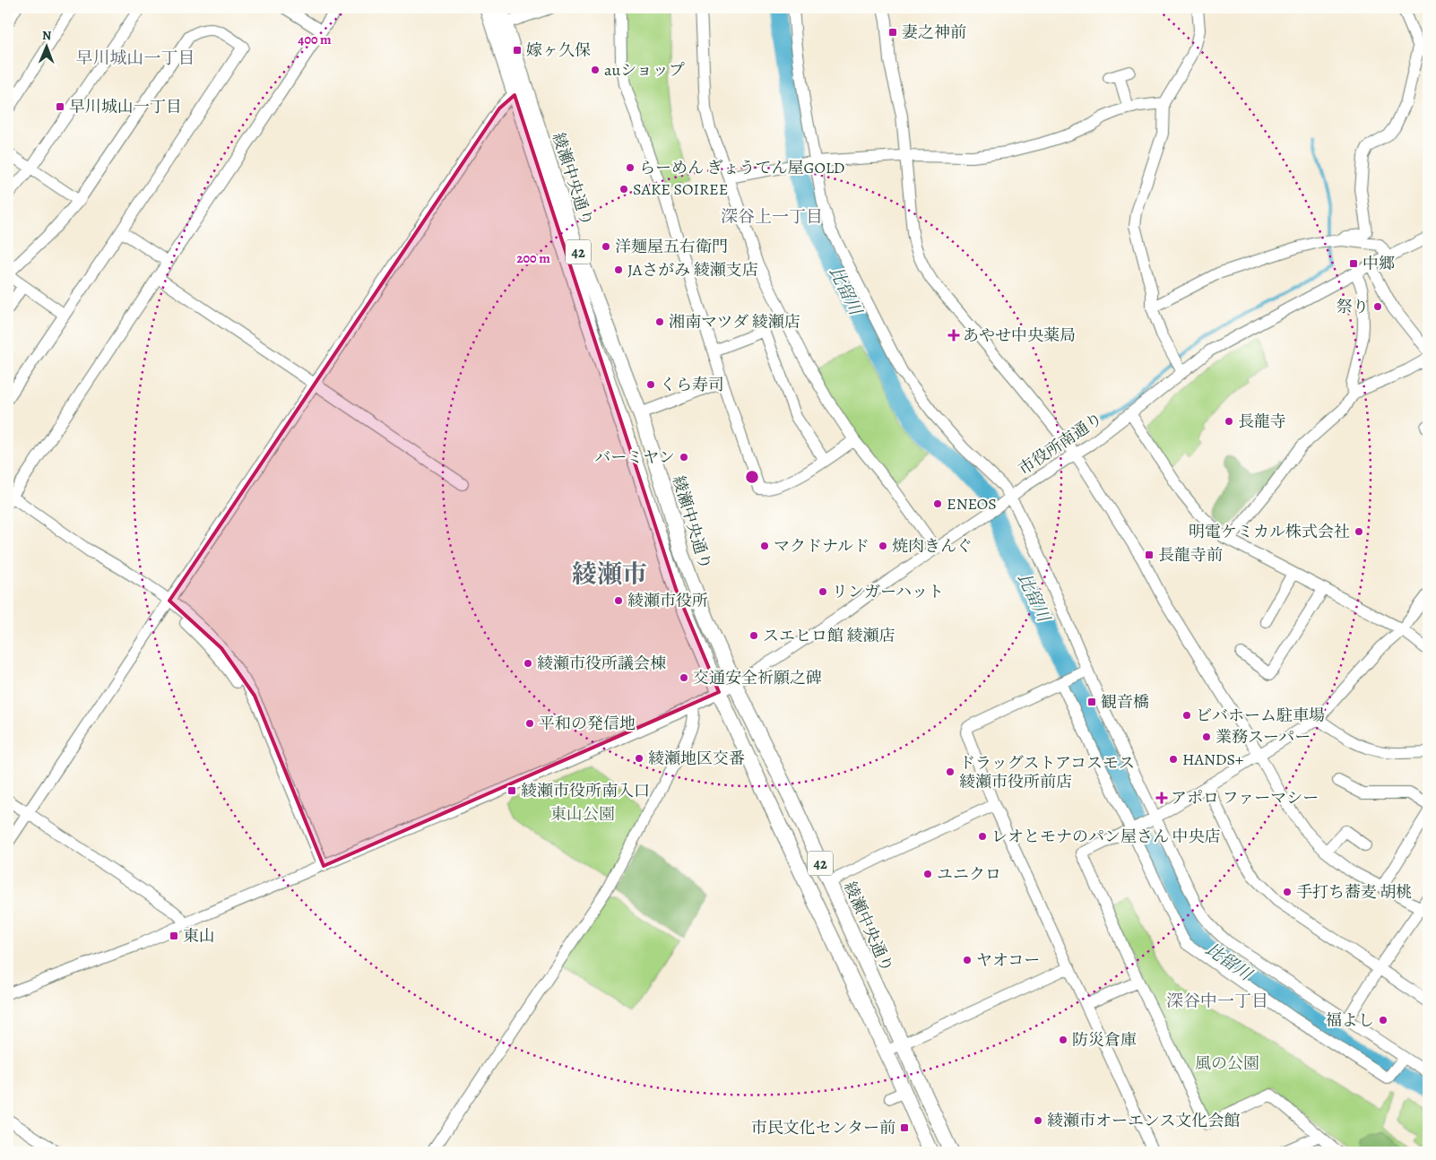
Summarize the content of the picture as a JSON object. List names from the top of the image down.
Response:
{
  "streets": {
    "main road": ["綾瀬中央通り", "42"],
    "street": ["市役所南通り"]
  },
  "crossings": [
    ["綾瀬中央通り", "市役所南通り"]
  ],
  "districts": [
    "早川城山一丁目",
    "深谷上一丁目",
    "綾瀬市",
    "深谷中一丁目"
  ],
  "water": ["比留川"],
  "parks": ["東山公園", "風の公園"],
  "places": {
    "transit": [
      "妻之神前",
      "嫁ヶ久保",
      "早川城山一丁目",
      "中郷",
      "長龍寺前",
      "観音橋",
      "綾瀬市役所南入口",
      "東山",
      "市民文化センター前"
    ],
    "other": [
      "auショップ",
      "らーめん ぎょうてん屋GOLD",
      "SAKE SOIREE",
      "洋麺屋五右衛門",
      "JAさがみ 綾瀬支店",
      "祭り",
      "湘南マツダ 綾瀬店",
      "くら寿司",
      "長龍寺",
      "バーミヤン",
      "ENEOS",
      "明電ケミカル株式会社",
      "マクドナルド",
      "焼肉きんぐ",
      "リンガーハット",
      "綾瀬市役所",
      "スエヒロ館 綾瀬店",
      "綾瀬市役所議会棟",
      "交通安全祈願之碑",
      "ビバホーム駐車場",
      "平和の発信地",
      "業務スーパー",
      "綾瀬地区交番",
      "HANDS+",
      "ドラッグストアコスモス 綾瀬市役所前店",
      "レオとモナのパン屋さん 中央店",
      "ユニクロ",
      "手打ち蕎麦 胡桃",
      "ヤオコー",
      "福よし",
      "防災倉庫",
      "綾瀬市オーエンス文化会館"
    ],
    "health": ["あやせ中央薬局", "アポロ ファーマシー"]
  },
  "north": "top",
  "rings": ["400 m", "200 m"]
}
